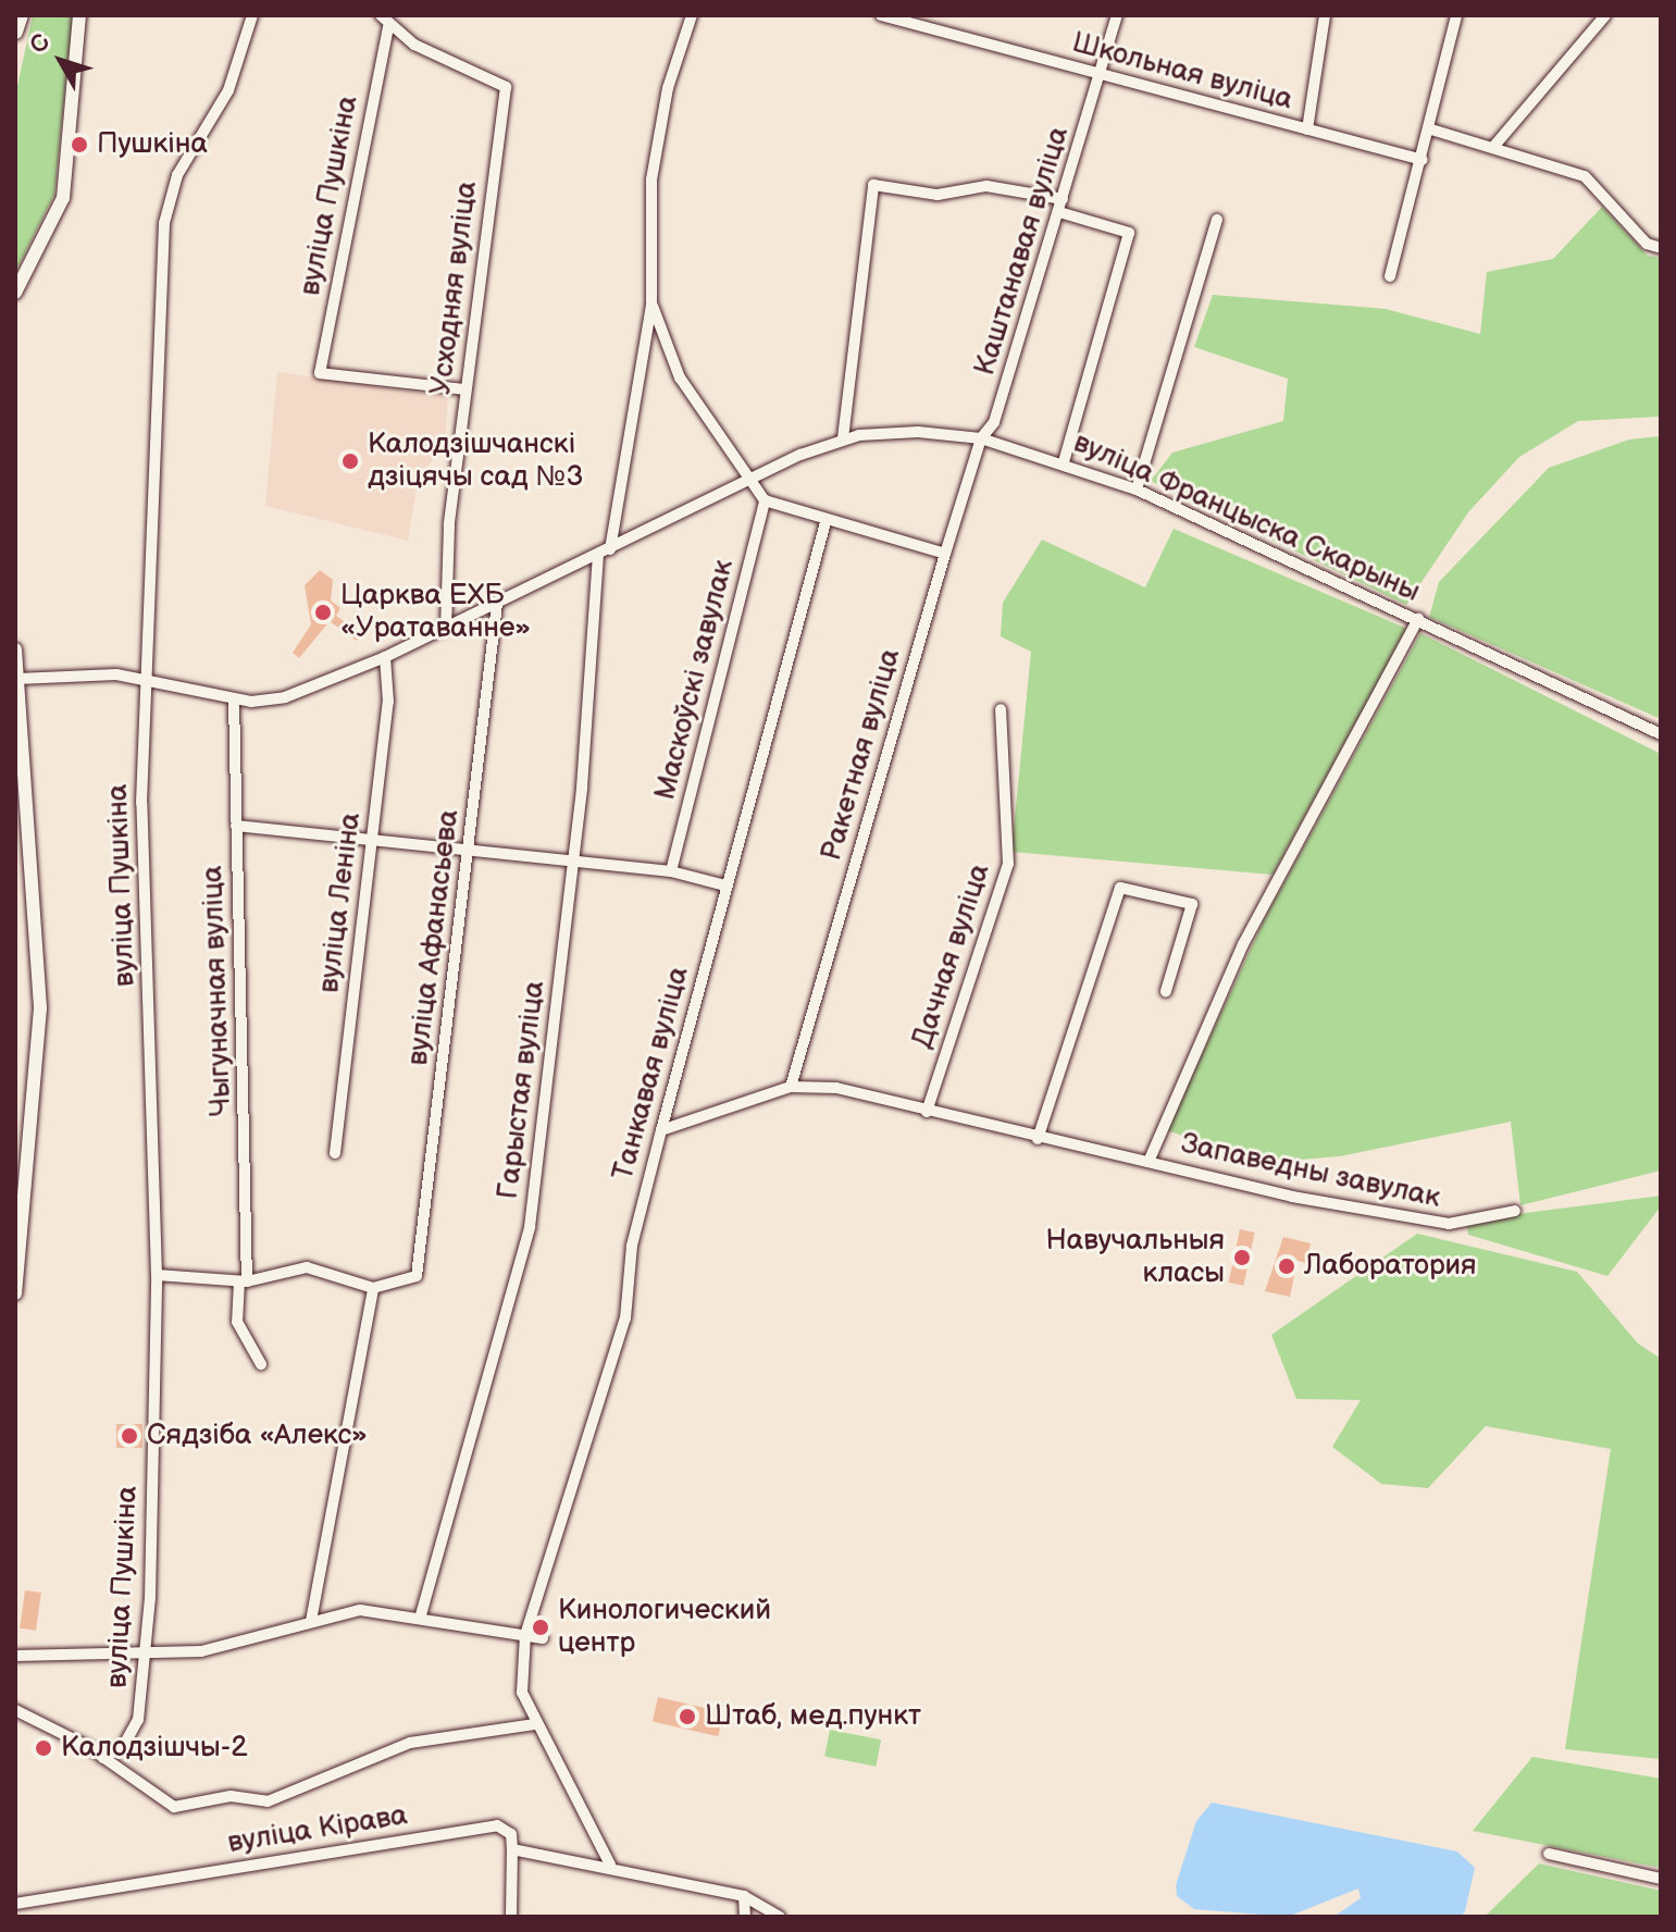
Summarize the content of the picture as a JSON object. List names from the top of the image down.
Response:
{
  "streets": {
    "street": [
      "Школьная вуліца",
      "вуліца Пушкіна",
      "Каштанавая вуліца",
      "Усходняя вуліца",
      "вуліца Францыска Скарыны",
      "Маскоўскі завулак",
      "Ракетная вуліца",
      "вуліца Леніна",
      "вуліца Афанасьева",
      "Дачная вуліца",
      "Чыгуначная вуліца",
      "Танкавая вуліца",
      "Гарыстая вуліца",
      "Запаведны завулак",
      "вуліца Кірава"
    ]
  },
  "crossings": [
    ["Школьная вуліца", "Каштанавая вуліца"],
    ["вуліца Пушкіна", "Усходняя вуліца"],
    ["вуліца Пушкіна", "вуліца Францыска Скарыны"],
    ["Каштанавая вуліца", "вуліца Францыска Скарыны"],
    ["Каштанавая вуліца", "Ракетная вуліца"],
    ["Усходняя вуліца", "вуліца Францыска Скарыны"],
    ["вуліца Францыска Скарыны", "Ракетная вуліца"],
    ["вуліца Францыска Скарыны", "вуліца Леніна"],
    ["вуліца Францыска Скарыны", "вуліца Афанасьева"],
    ["вуліца Францыска Скарыны", "Чыгуначная вуліца"],
    ["вуліца Францыска Скарыны", "Гарыстая вуліца"]
  ],
  "places": [
    "Пушкіна",
    "Калодзішчанскі дзіцячы сад №3",
    "Царква ЕХБ «Уратаванне»",
    "Навучальныя класы",
    "Лаборатория",
    "Сядзіба «Алекс»",
    "Кинологический центр",
    "Штаб, мeд.пункт",
    "Калодзішчы-2"
  ],
  "north": "top left"
}
